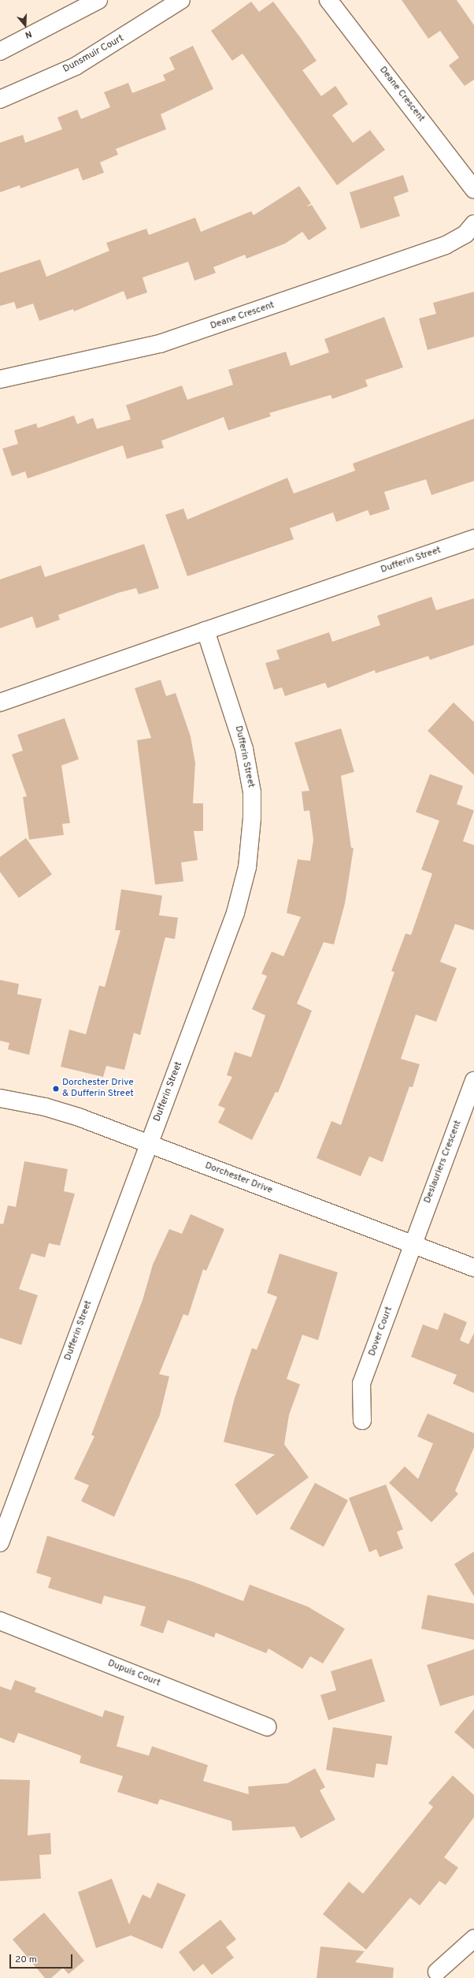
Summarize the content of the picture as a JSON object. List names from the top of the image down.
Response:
{
  "streets": {
    "street": [
      "Dunsmuir Court",
      "Deane Crescent",
      "Dufferin Street",
      "Deslauriers Crescent",
      "Dorchester Drive",
      "Dover Court",
      "Dupuis Court"
    ]
  },
  "crossings": [
    ["Dufferin Street", "Dorchester Drive"],
    ["Deslauriers Crescent", "Dorchester Drive"],
    ["Deslauriers Crescent", "Dover Court"],
    ["Dorchester Drive", "Dover Court"]
  ],
  "places": ["Dorchester Drive & Dufferin Street"],
  "scale_bar": "20 m",
  "north": "bottom"
}
